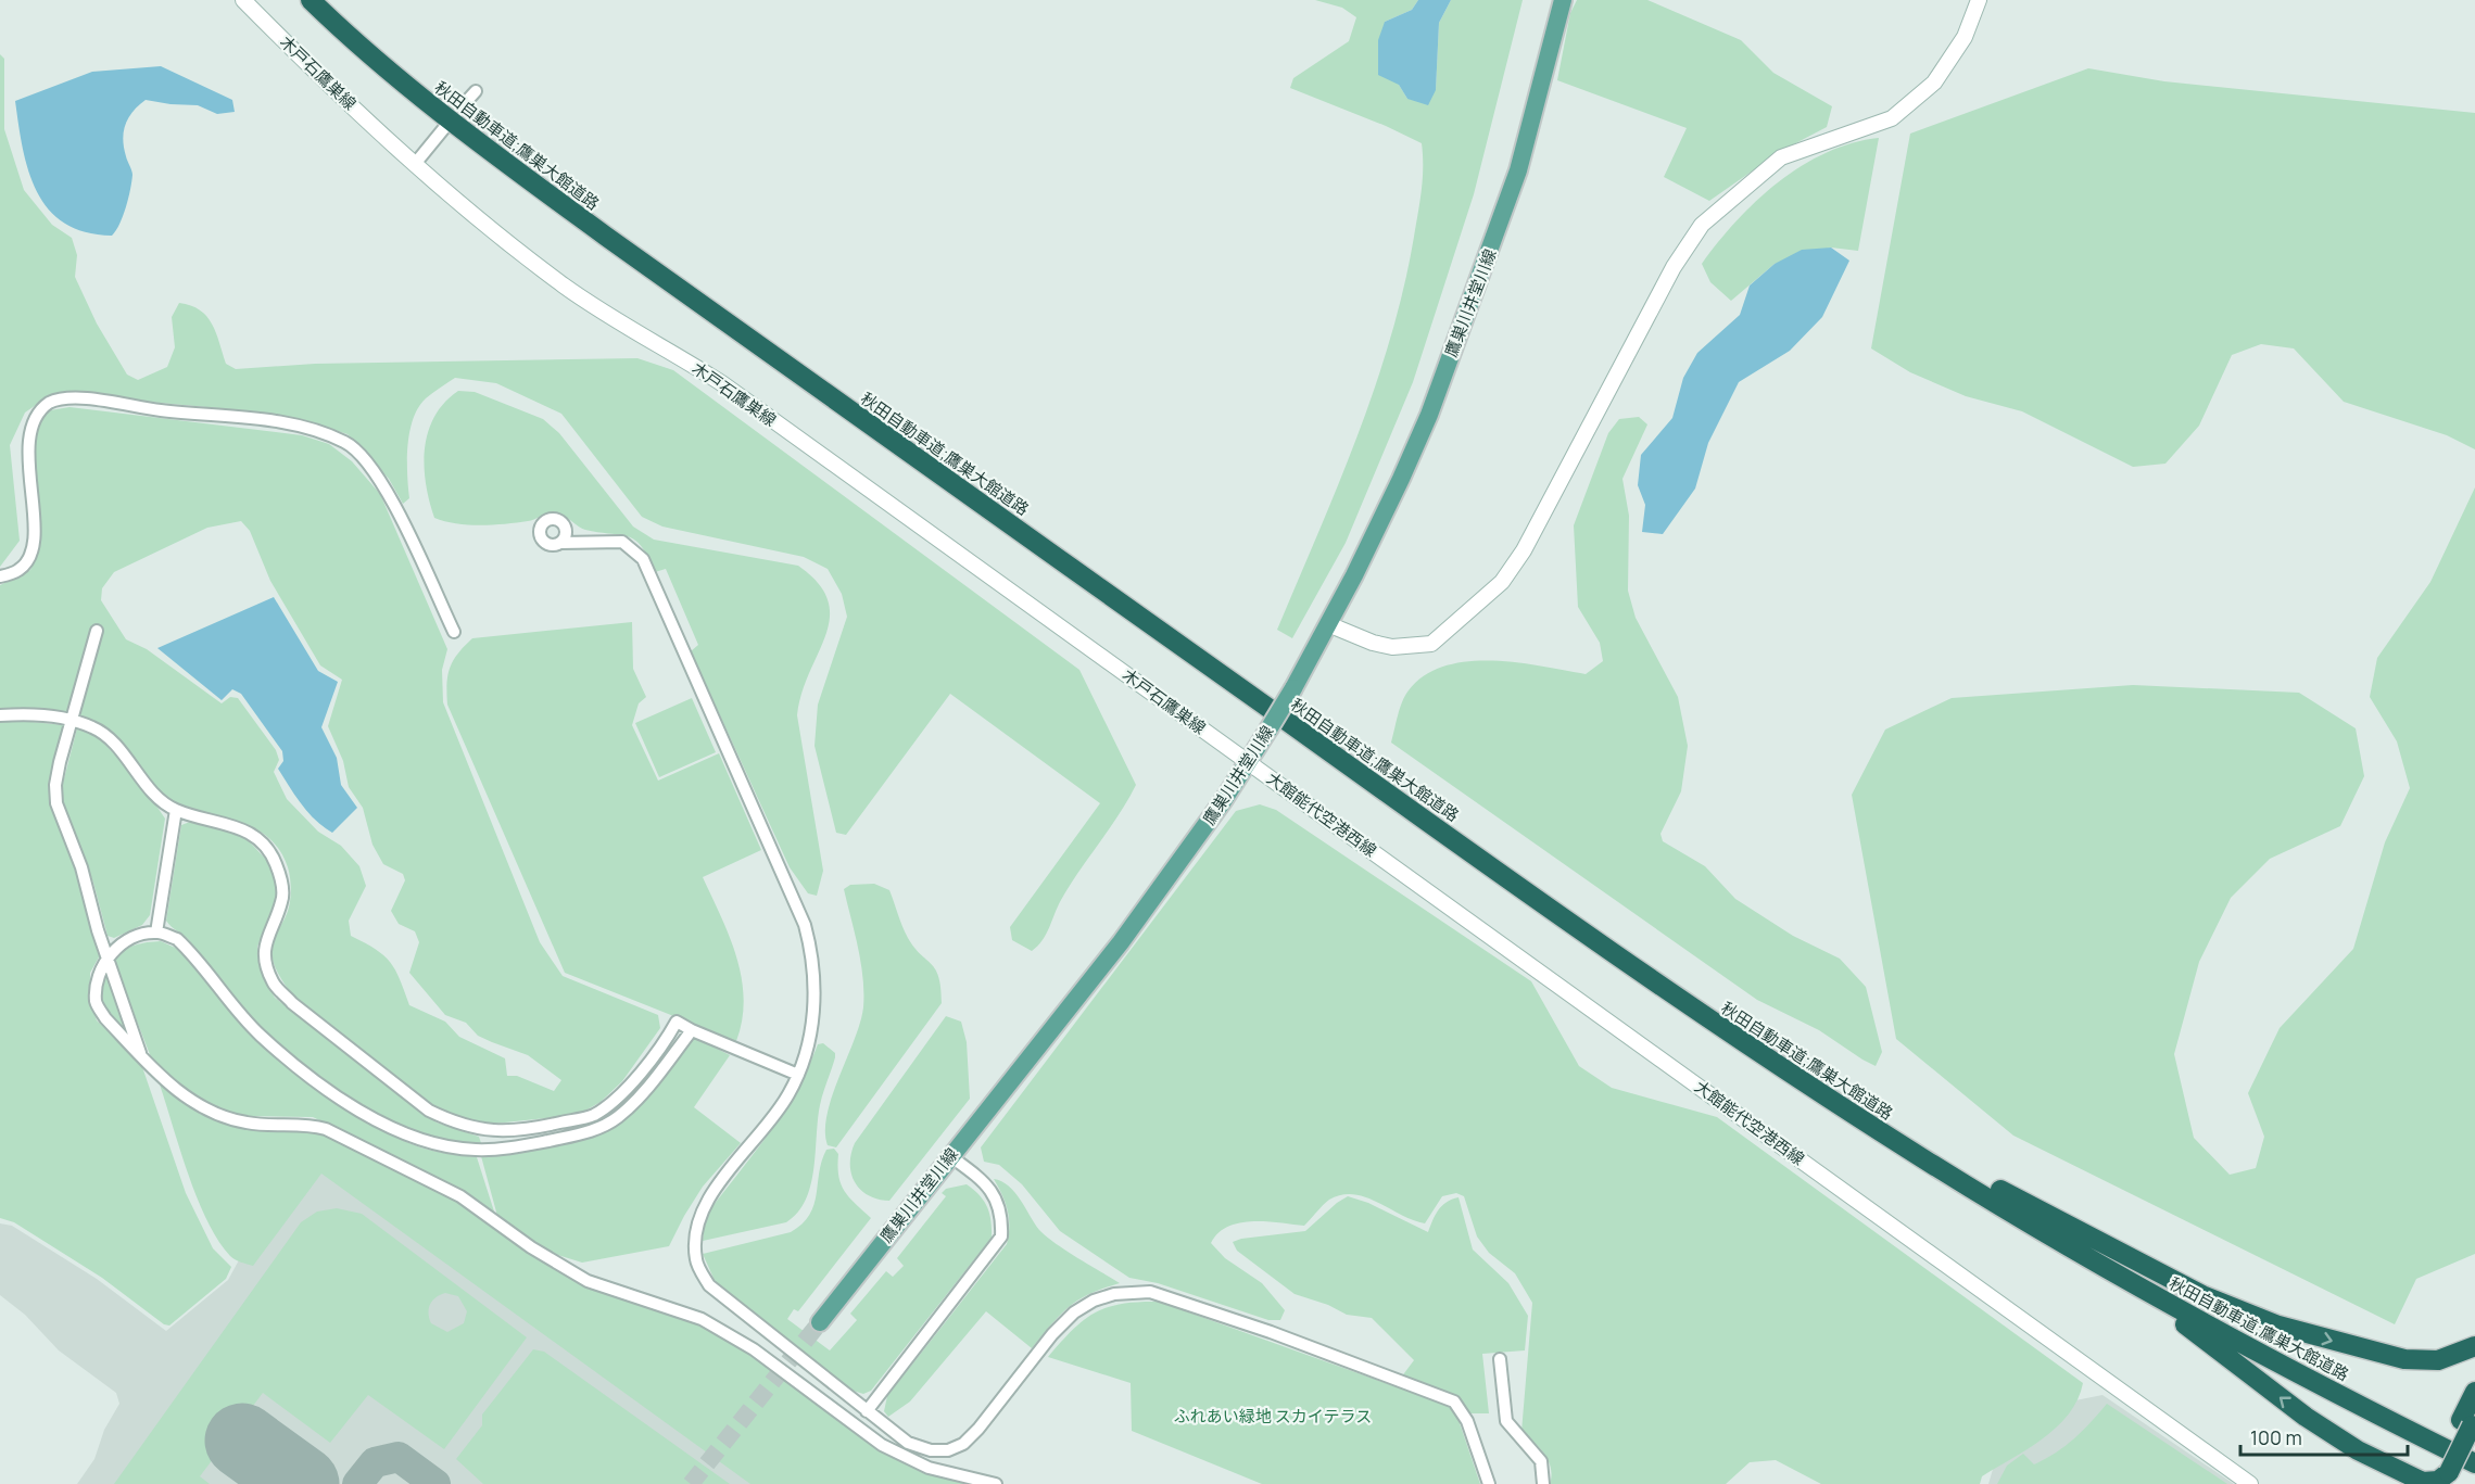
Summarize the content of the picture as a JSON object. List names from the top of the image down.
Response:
{
  "streets": {
    "highway": ["秋田自動車道;鷹巣大館道路"],
    "main road": ["木戸石鷹巣線", "鷹巣川井堂川線", "大館能代空港西線"]
  },
  "crossings": [
    ["木戸石鷹巣線", "鷹巣川井堂川線"],
    ["木戸石鷹巣線", "大館能代空港西線"],
    ["鷹巣川井堂川線", "大館能代空港西線"]
  ],
  "parks": ["ふれあい緑地 スカイテラス"],
  "scale_bar": "100 m"
}
